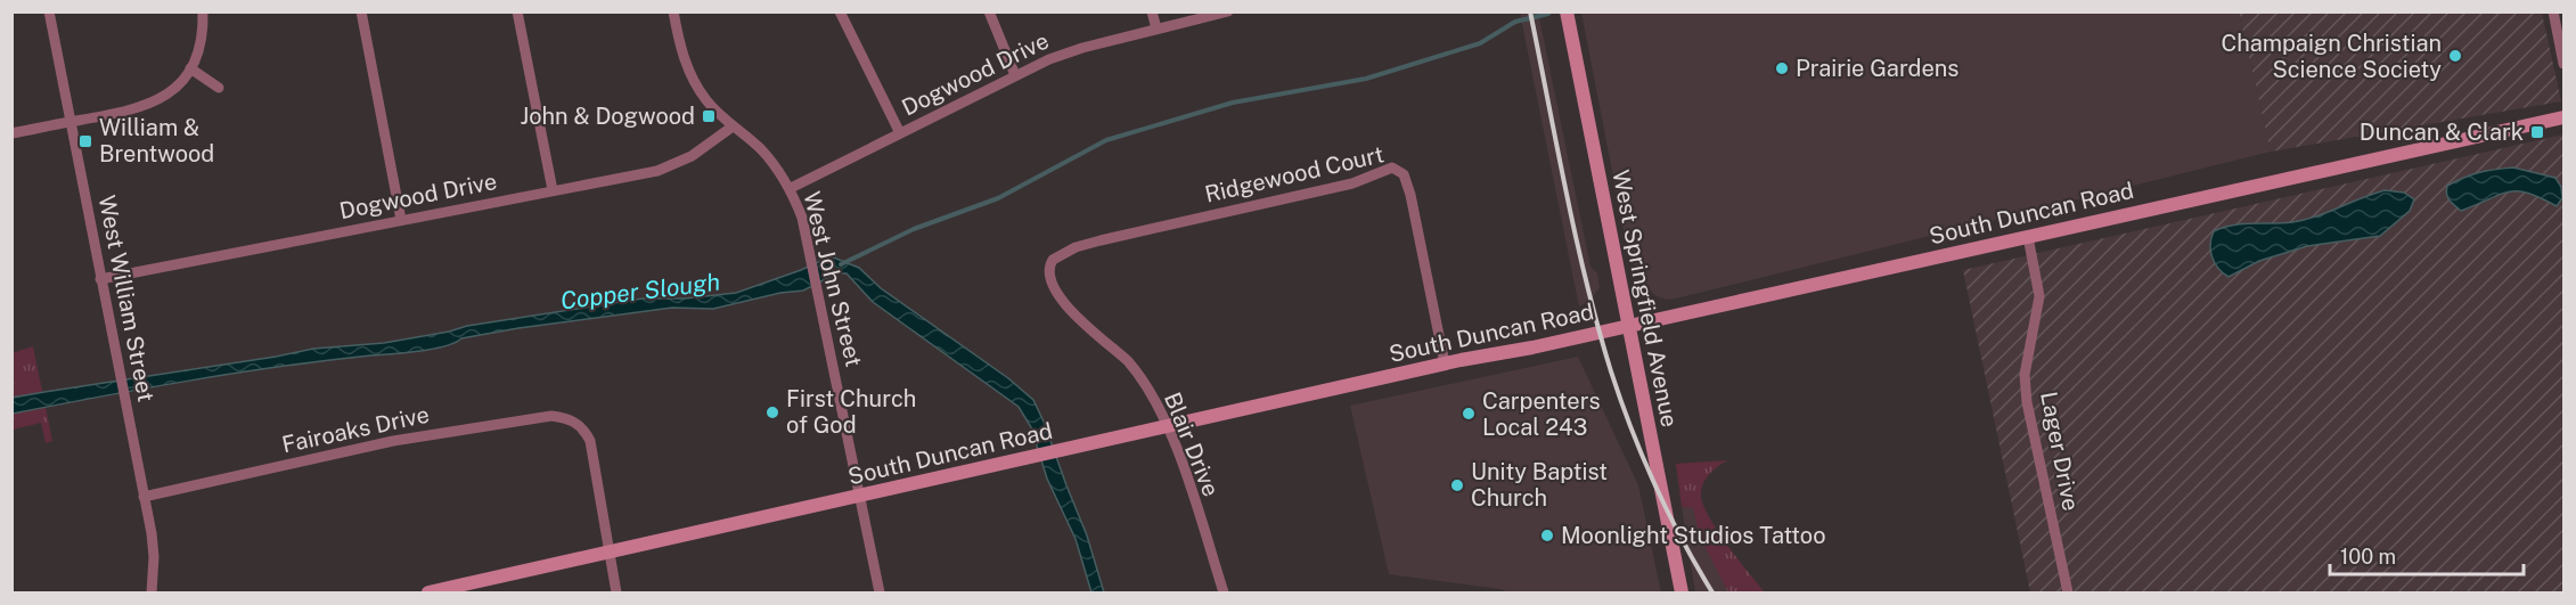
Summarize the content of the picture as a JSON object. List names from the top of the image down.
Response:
{
  "streets": {
    "main road": ["South Duncan Road", "West Springfield Avenue"],
    "street": [
      "Dogwood Drive",
      "Ridgewood Court",
      "West John Street",
      "West William Street",
      "Fairoaks Drive",
      "Blair Drive",
      "Lager Drive"
    ]
  },
  "crossings": [
    ["Dogwood Drive", "West John Street"],
    ["Dogwood Drive", "West William Street"],
    ["Ridgewood Court", "South Duncan Road"],
    ["Ridgewood Court", "Blair Drive"],
    ["South Duncan Road", "West John Street"],
    ["South Duncan Road", "West Springfield Avenue"],
    ["South Duncan Road", "Fairoaks Drive"],
    ["South Duncan Road", "Blair Drive"],
    ["South Duncan Road", "Lager Drive"],
    ["West William Street", "Fairoaks Drive"]
  ],
  "water": ["Copper Slough"],
  "places": {
    "other": [
      "Champaign Christian Science Society",
      "Prairie Gardens",
      "First Church of God",
      "Carpenters Local 243",
      "Unity Baptist Church",
      "Moonlight Studios Tattoo"
    ],
    "transit": ["John & Dogwood", "Duncan & Clark", "William & Brentwood"]
  },
  "scale_bar": "100 m"
}
